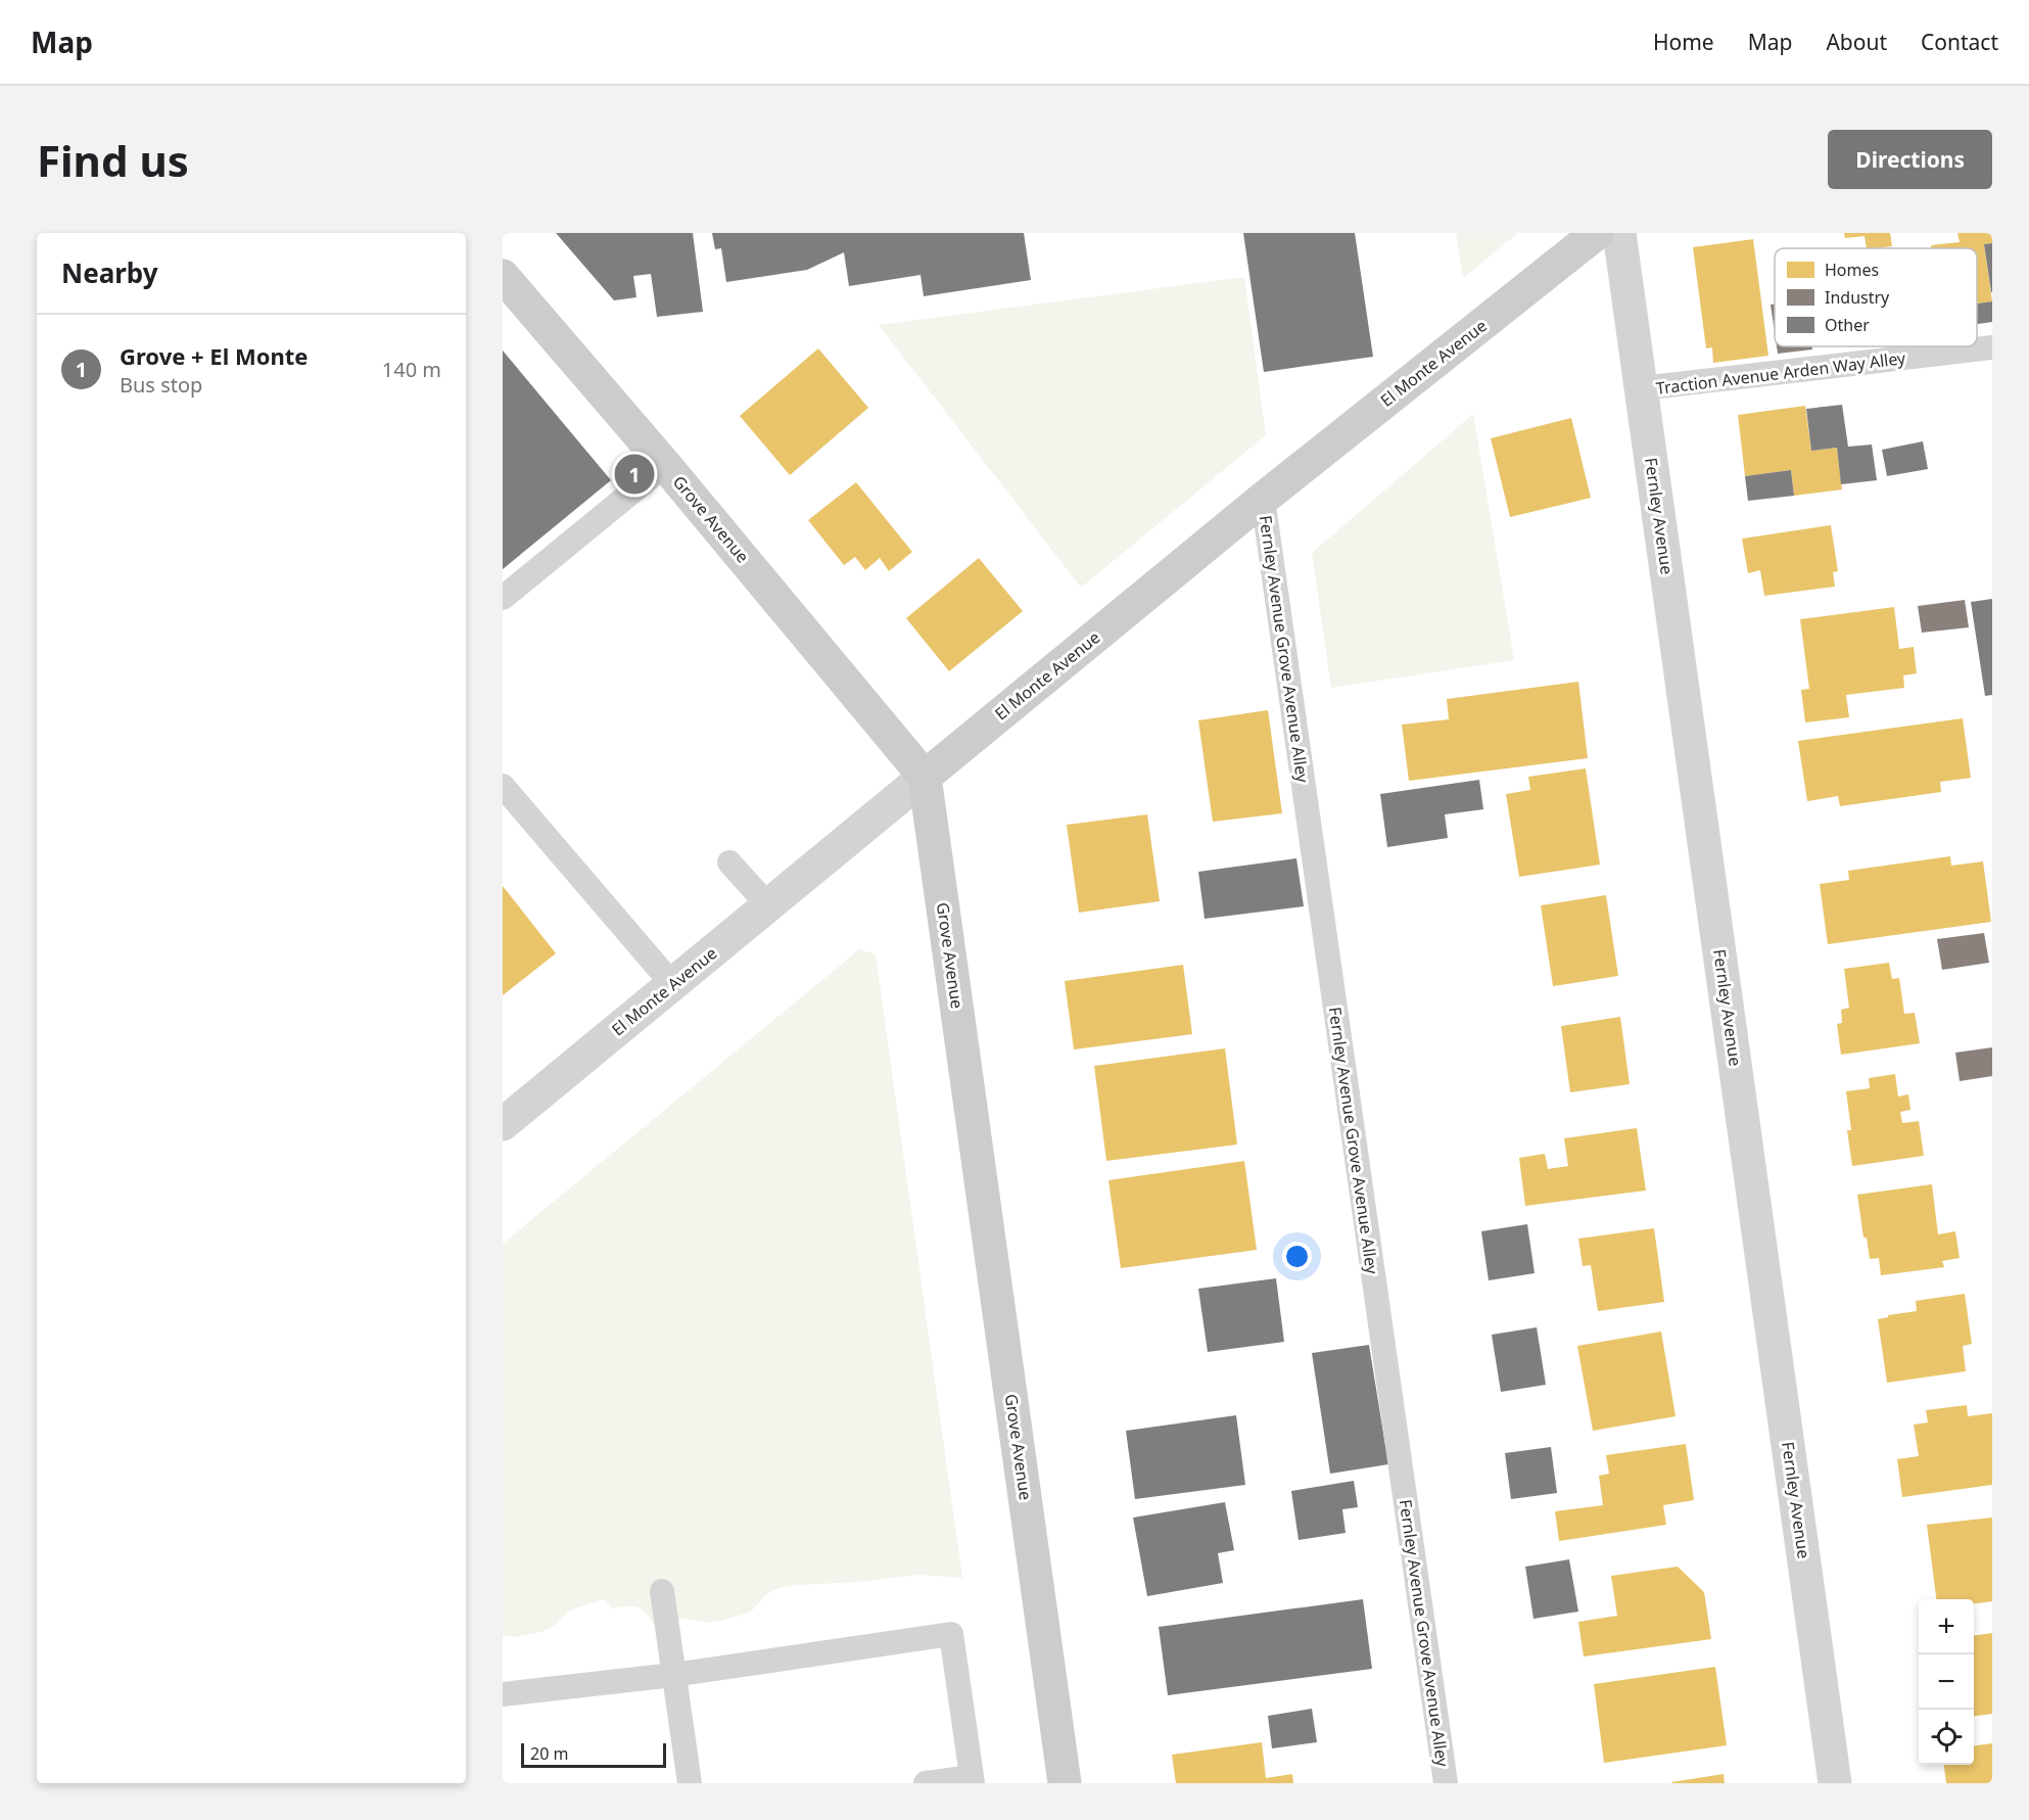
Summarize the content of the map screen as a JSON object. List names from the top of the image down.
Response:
{
  "streets": {
    "main road": ["El Monte Avenue", "Grove Avenue"],
    "street": ["Fernley Avenue"],
    "lane": ["Traction Avenue Arden Way Alley", "Fernley Avenue Grove Avenue Alley"]
  },
  "crossings": [
    ["El Monte Avenue", "Grove Avenue"],
    ["El Monte Avenue", "Fernley Avenue Grove Avenue Alley"],
    ["Traction Avenue Arden Way Alley", "Fernley Avenue"]
  ],
  "legend": ["Homes", "Industry", "Other"],
  "scale_bar": "20 m",
  "page": {
    "header": "Map",
    "nav": [
      "Home",
      "Map",
      "About",
      "Contact"
    ],
    "buttons": "Directions",
    "title": "Find us",
    "heading": "Nearby",
    "list": [
      {
        "mark": "1",
        "name": "Grove + El Monte",
        "note": "Bus stop",
        "value": "140 m"
      }
    ],
    "pins": "1",
    "map_buttons": ["+", "−"],
    "scale": "20 m"
  }
}
